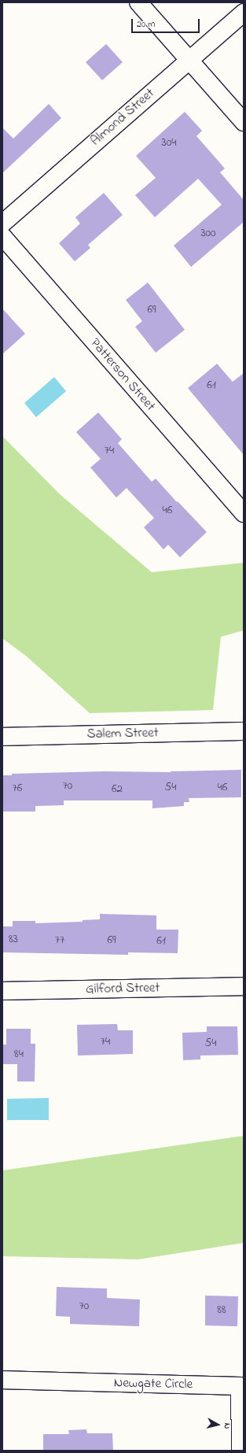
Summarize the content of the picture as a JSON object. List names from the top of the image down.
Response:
{
  "streets": {
    "street": [
      "Almond Street",
      "Patterson Street",
      "Salem Street",
      "Gilford Street",
      "Newgate Circle"
    ]
  },
  "house_numbers": [
    "304",
    "300",
    "69",
    "61",
    "74",
    "46",
    "70",
    "54",
    "46",
    "76",
    "62",
    "83",
    "77",
    "69",
    "61",
    "74",
    "54",
    "84",
    "70",
    "88"
  ],
  "scale_bar": "20 m",
  "north": "right"
}
